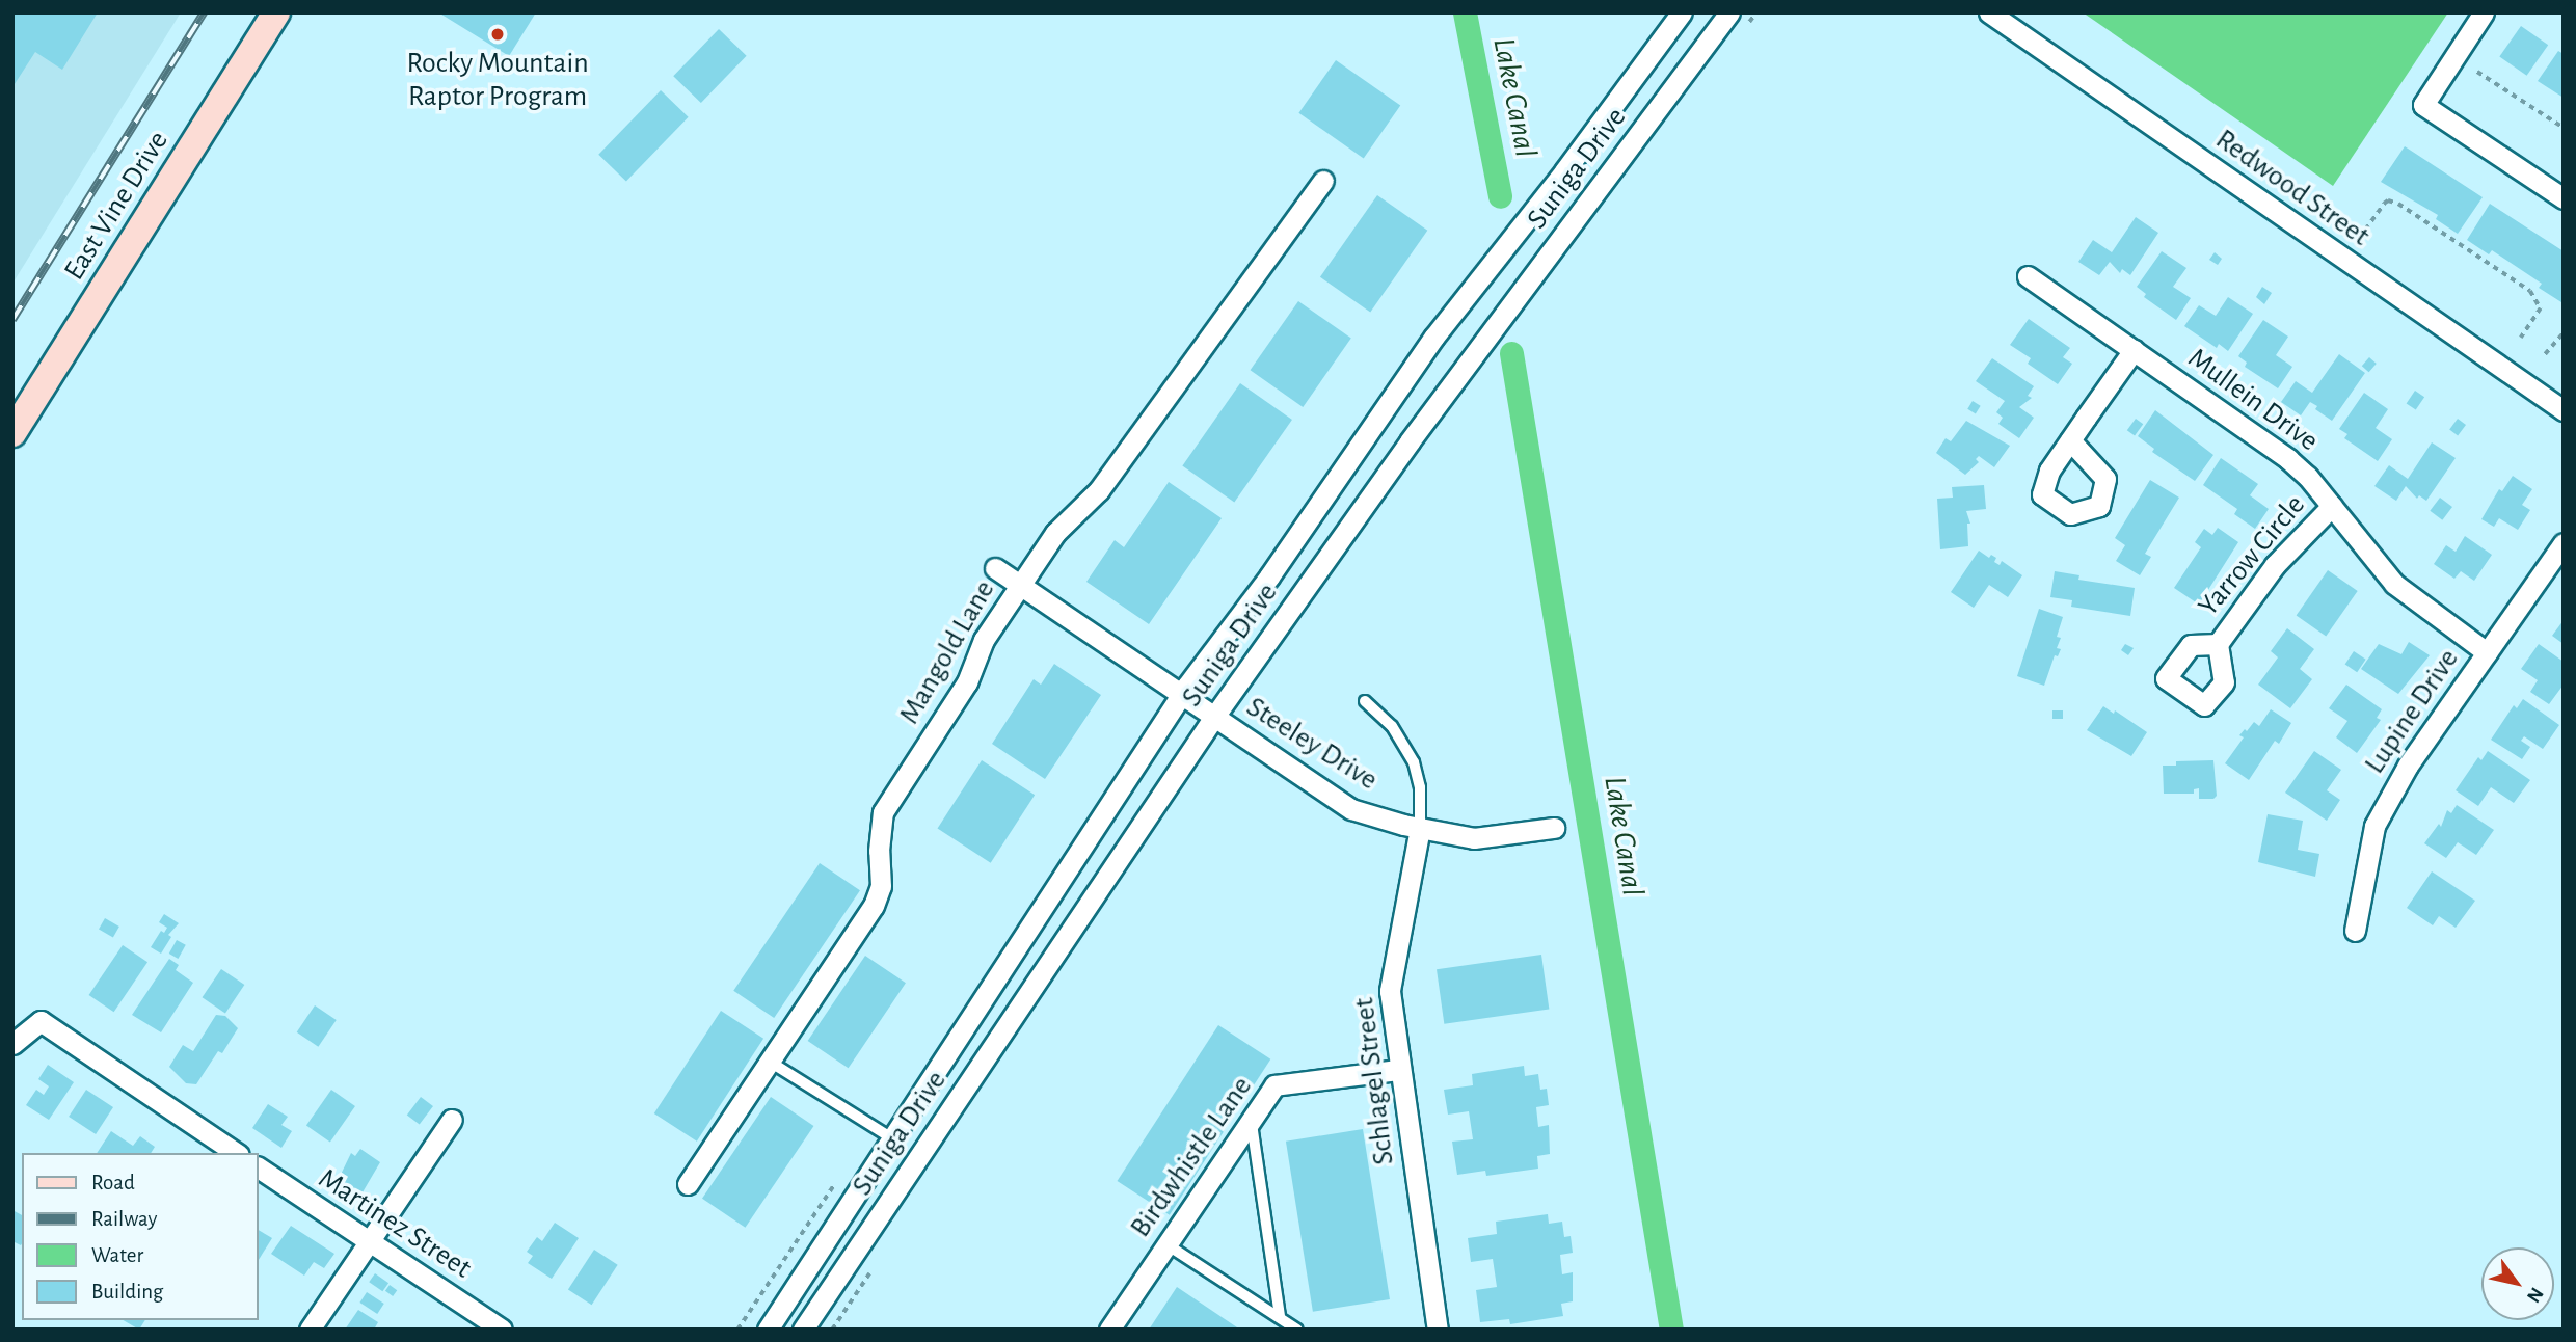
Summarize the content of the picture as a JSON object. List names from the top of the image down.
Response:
{
  "streets": {
    "main road": ["East Vine Drive"],
    "street": [
      "Suniga Drive",
      "Redwood Street",
      "Mullein Drive",
      "Yarrow Circle",
      "Mangold Lane",
      "Lupine Drive",
      "Steeley Drive",
      "Schlagel Street",
      "Birdwhistle Lane",
      "Martinez Street"
    ]
  },
  "crossings": [
    ["Suniga Drive", "Steeley Drive"],
    ["Mullein Drive", "Yarrow Circle"],
    ["Mullein Drive", "Lupine Drive"],
    ["Mangold Lane", "Steeley Drive"],
    ["Steeley Drive", "Schlagel Street"],
    ["Schlagel Street", "Birdwhistle Lane"]
  ],
  "water": ["Lake Canal"],
  "places": ["Rocky Mountain Raptor Program"],
  "legend": [
    "Road",
    "Railway",
    "Water",
    "Building"
  ],
  "north": "bottom right"
}
